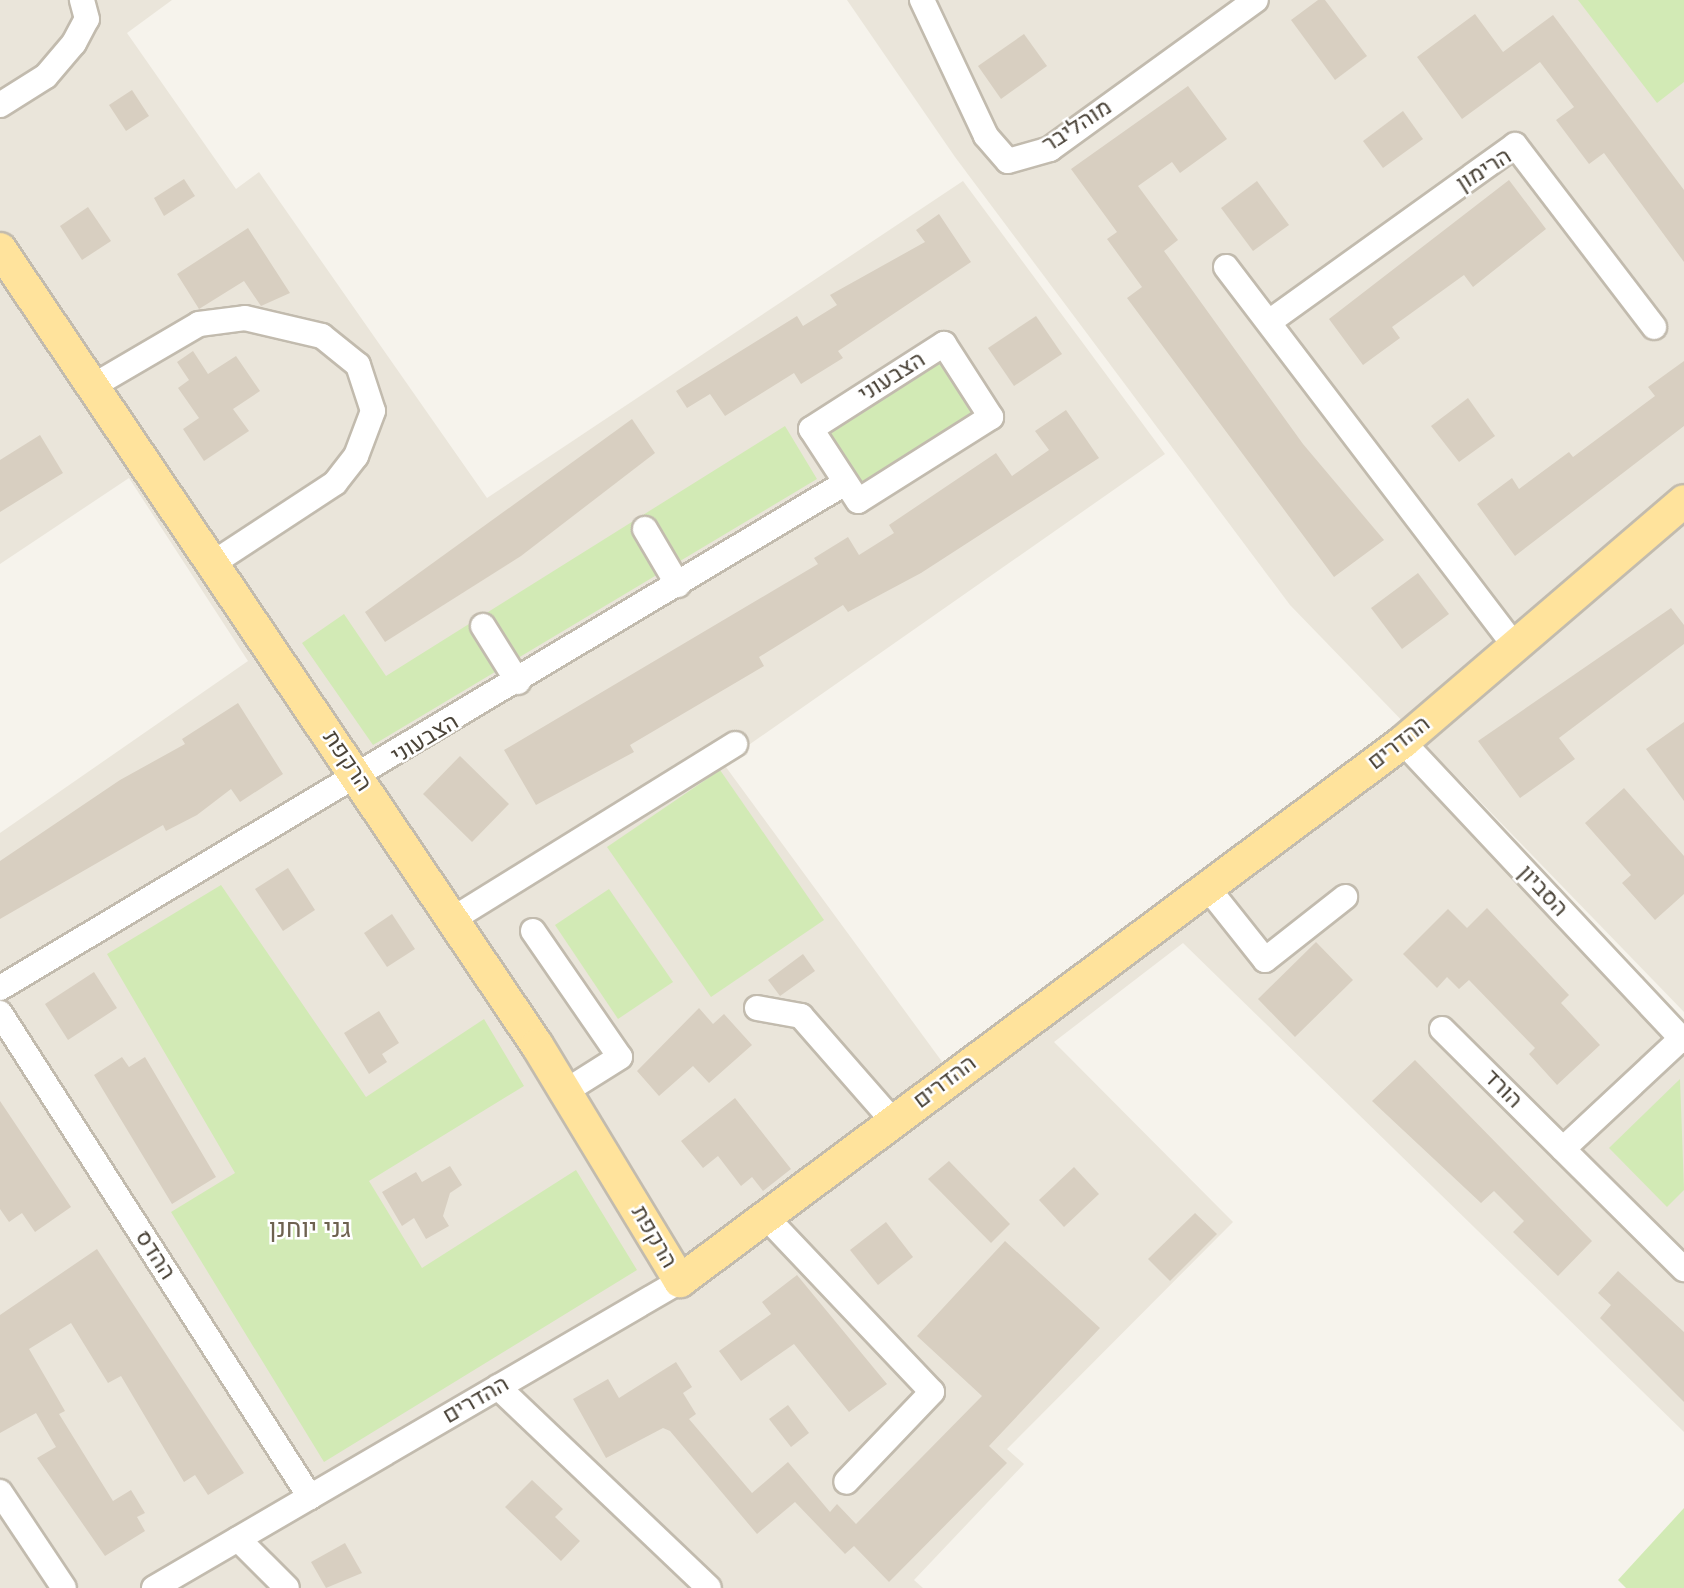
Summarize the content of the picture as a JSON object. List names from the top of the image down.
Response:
{
  "streets": {
    "main road": ["ההדרים", "הרקפת"],
    "street": [
      "מוהליבר",
      "הרימון",
      "הצבעוני",
      "הסביון",
      "הורד",
      "ההדס"
    ]
  },
  "crossings": [
    ["הצבעוני", "הרקפת"],
    ["ההדרים", "הרקפת"],
    ["ההדרים", "הסביון"],
    ["ההדרים", "ההדס"]
  ],
  "districts": ["גני יוחנן"]
}
